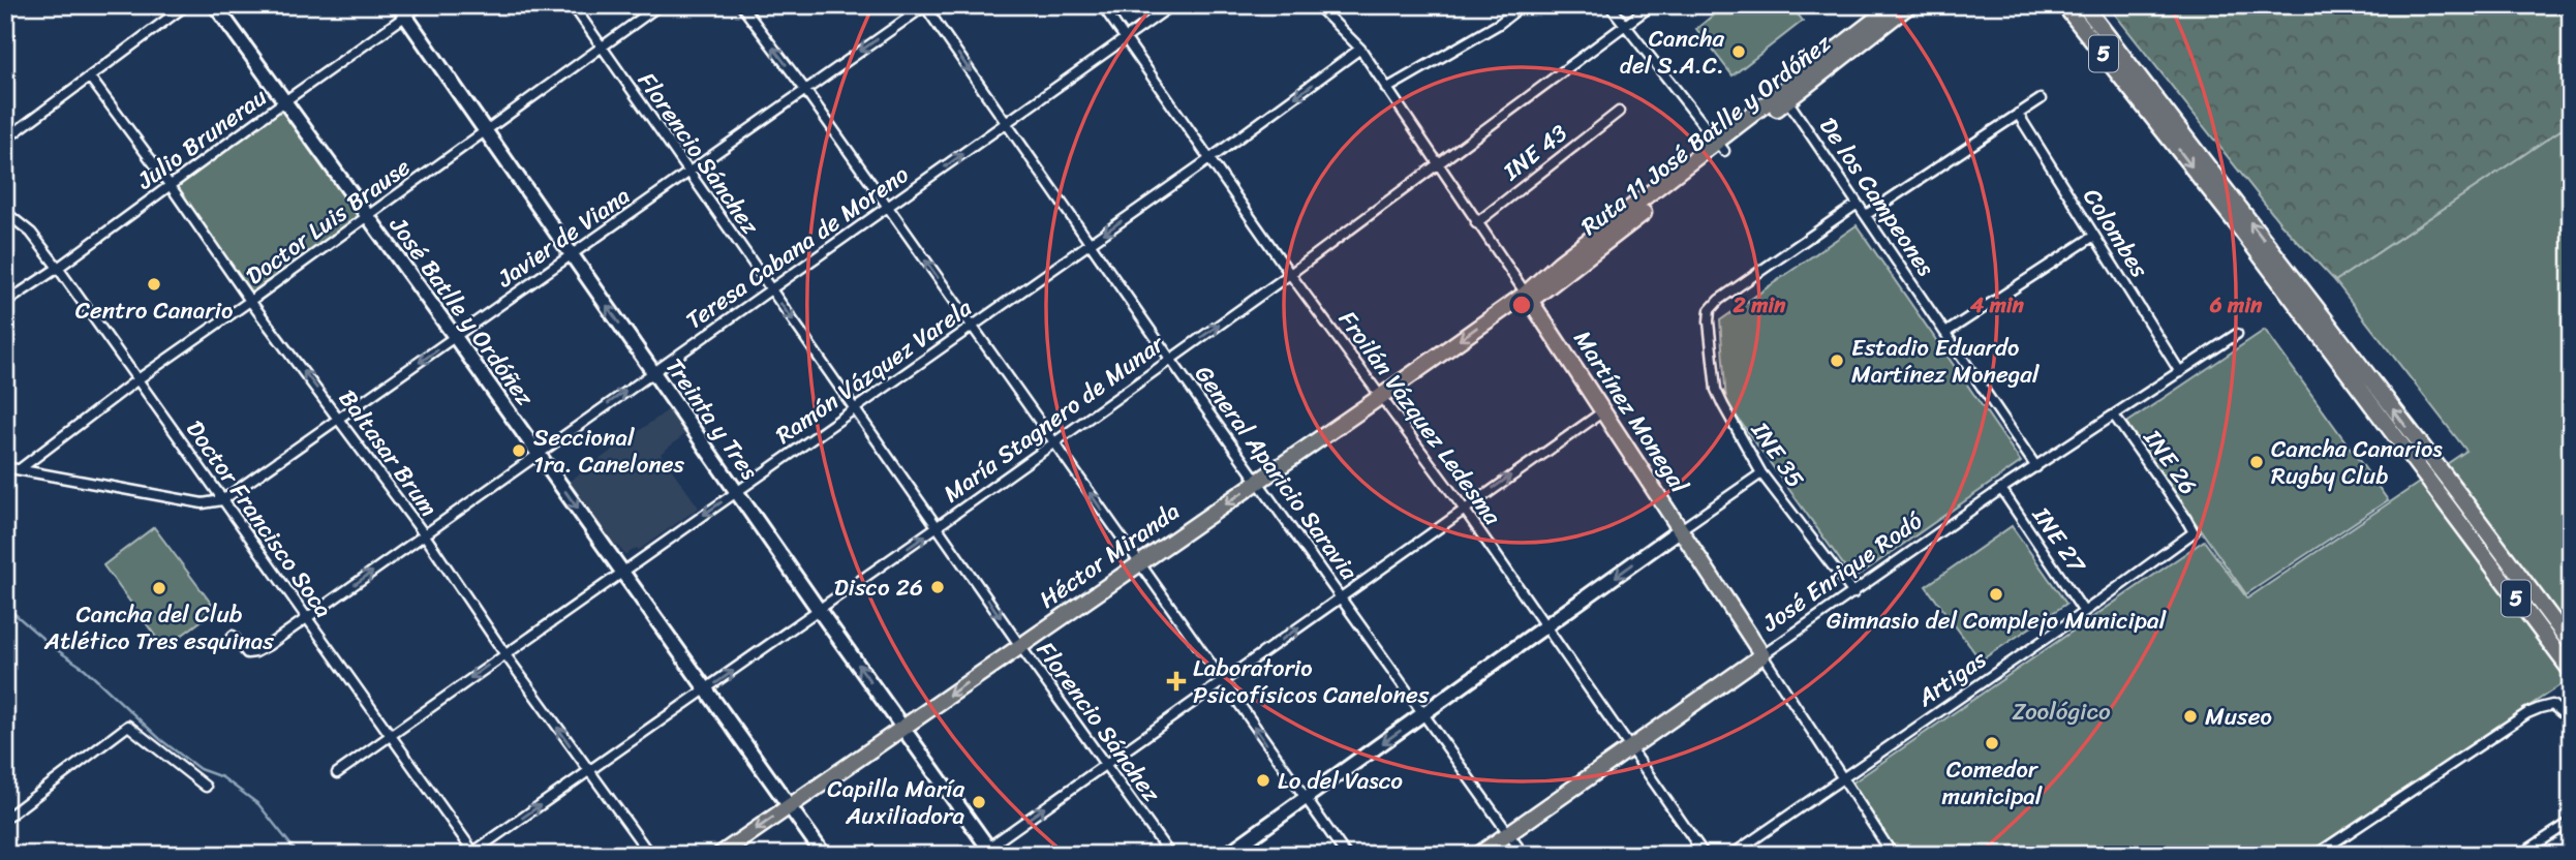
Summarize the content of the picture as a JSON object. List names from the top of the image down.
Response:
{
  "streets": {
    "highway": [
      "5",
      "Ruta 11 José Batlle y Ordóñez",
      "Martínez Monegal",
      "Héctor Miranda",
      "José Enrique Rodó"
    ],
    "street": [
      "Julio Brunerau",
      "INE 43",
      "Florencio Sánchez",
      "De los Campeones",
      "Doctor Luis Brause",
      "Colombes",
      "Javier de Viana",
      "Teresa Cabana de Moreno",
      "José Batlle y Ordóñez",
      "Ramón Vázquez Varela",
      "Froilán Vázquez Ledesma",
      "Treinta y Tres",
      "María Stagnero de Munar",
      "Baltasar Brum",
      "INE 35",
      "INE 26",
      "General Aparicio Saravia",
      "Doctor Francisco Soca",
      "INE 27",
      "Artigas"
    ]
  },
  "crossings": [
    ["Ruta 11 José Batlle y Ordóñez", "De los Campeones"],
    ["Ruta 11 José Batlle y Ordóñez", "Martínez Monegal"],
    ["Ruta 11 José Batlle y Ordóñez", "Héctor Miranda"],
    ["Julio Brunerau", "José Batlle y Ordóñez"],
    ["Julio Brunerau", "Treinta y Tres"],
    ["Julio Brunerau", "Baltasar Brum"],
    ["Julio Brunerau", "Doctor Francisco Soca"],
    ["INE 43", "Martínez Monegal"],
    ["Florencio Sánchez", "Doctor Luis Brause"],
    ["Florencio Sánchez", "Javier de Viana"],
    ["Florencio Sánchez", "Teresa Cabana de Moreno"],
    ["Florencio Sánchez", "Ramón Vázquez Varela"],
    ["Florencio Sánchez", "María Stagnero de Munar"],
    ["Florencio Sánchez", "Héctor Miranda"],
    ["De los Campeones", "INE 35"],
    ["De los Campeones", "José Enrique Rodó"],
    ["Doctor Luis Brause", "José Batlle y Ordóñez"],
    ["Doctor Luis Brause", "Treinta y Tres"],
    ["Doctor Luis Brause", "Baltasar Brum"],
    ["Doctor Luis Brause", "Doctor Francisco Soca"],
    ["Colombes", "José Enrique Rodó"],
    ["Javier de Viana", "José Batlle y Ordóñez"],
    ["Javier de Viana", "Treinta y Tres"],
    ["Javier de Viana", "Baltasar Brum"],
    ["Javier de Viana", "General Aparicio Saravia"],
    ["Javier de Viana", "Doctor Francisco Soca"],
    ["Teresa Cabana de Moreno", "José Batlle y Ordóñez"],
    ["Teresa Cabana de Moreno", "Froilán Vázquez Ledesma"],
    ["Teresa Cabana de Moreno", "Treinta y Tres"],
    ["Teresa Cabana de Moreno", "Baltasar Brum"],
    ["Teresa Cabana de Moreno", "General Aparicio Saravia"],
    ["Teresa Cabana de Moreno", "Doctor Francisco Soca"],
    ["José Batlle y Ordóñez", "Ramón Vázquez Varela"],
    ["José Batlle y Ordóñez", "María Stagnero de Munar"],
    ["José Batlle y Ordóñez", "Héctor Miranda"],
    ["Ramón Vázquez Varela", "Martínez Monegal"],
    ["Ramón Vázquez Varela", "Froilán Vázquez Ledesma"],
    ["Ramón Vázquez Varela", "Treinta y Tres"],
    ["Ramón Vázquez Varela", "Baltasar Brum"],
    ["Ramón Vázquez Varela", "General Aparicio Saravia"],
    ["Ramón Vázquez Varela", "Doctor Francisco Soca"],
    ["Martínez Monegal", "María Stagnero de Munar"],
    ["Martínez Monegal", "Héctor Miranda"],
    ["Martínez Monegal", "José Enrique Rodó"],
    ["Martínez Monegal", "Artigas"],
    ["Froilán Vázquez Ledesma", "María Stagnero de Munar"],
    ["Froilán Vázquez Ledesma", "Héctor Miranda"],
    ["Froilán Vázquez Ledesma", "José Enrique Rodó"],
    ["Treinta y Tres", "María Stagnero de Munar"],
    ["Treinta y Tres", "Héctor Miranda"],
    ["María Stagnero de Munar", "Baltasar Brum"],
    ["María Stagnero de Munar", "General Aparicio Saravia"],
    ["María Stagnero de Munar", "Doctor Francisco Soca"],
    ["INE 35", "José Enrique Rodó"],
    ["INE 26", "José Enrique Rodó"],
    ["INE 26", "Artigas"],
    ["General Aparicio Saravia", "Héctor Miranda"],
    ["General Aparicio Saravia", "José Enrique Rodó"],
    ["INE 27", "José Enrique Rodó"],
    ["INE 27", "Artigas"]
  ],
  "one_way": [
    "Teresa Cabana de Moreno",
    "Ramón Vázquez Varela",
    "María Stagnero de Munar",
    "Héctor Miranda"
  ],
  "parks": ["Zoológico"],
  "places": {
    "other": [
      "Cancha del S.A.C.",
      "Centro Canario",
      "Estadio Eduardo Martínez Monegal",
      "Seccional 1ra. Canelones",
      "Cancha Canarios Rugby Club",
      "Disco 26",
      "Cancha del Club Atlético Tres esquinas",
      "Gimnasio del Complejo Municipal",
      "Museo",
      "Comedor municipal",
      "Lo del Vasco",
      "Capilla María Auxiliadora"
    ],
    "health": ["Laboratorio Psicofísicos Canelones"]
  },
  "rings": ["2 min", "4 min", "6 min"]
}
